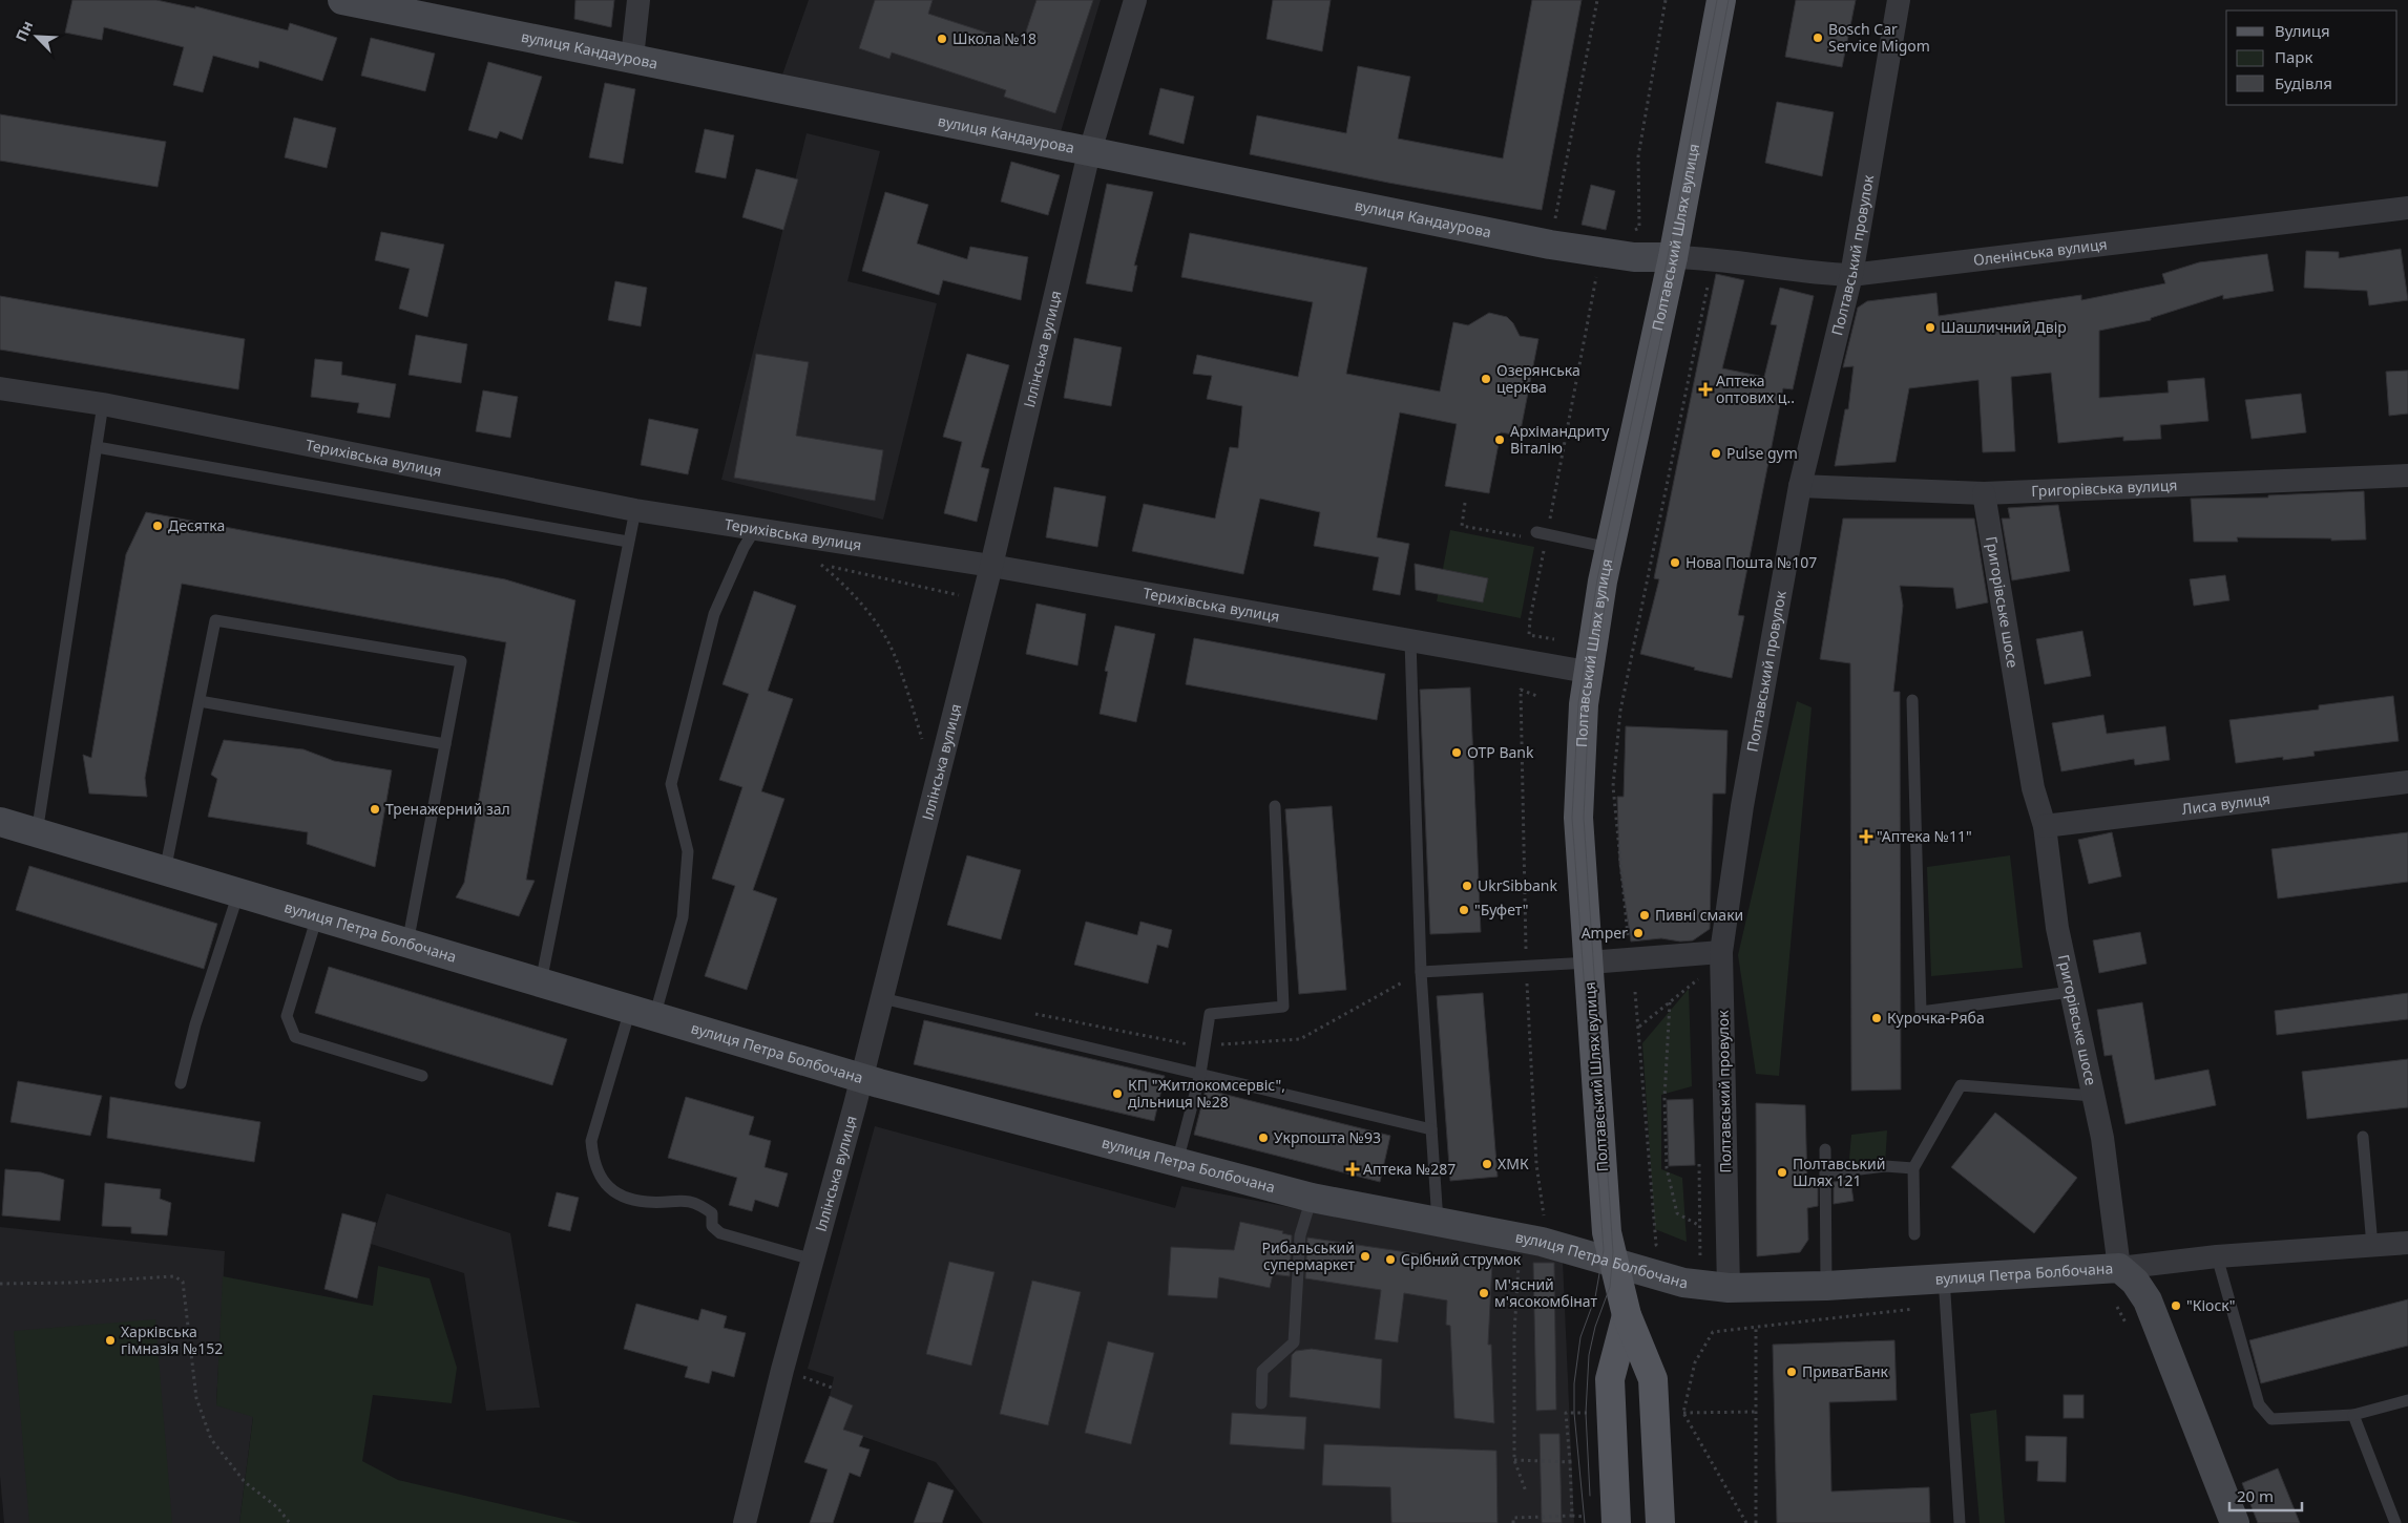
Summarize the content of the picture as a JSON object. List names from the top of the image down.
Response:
{
  "streets": {
    "main road": ["Полтавський Шлях вулиця"],
    "street": [
      "вулиця Кандаурова",
      "Оленінська вулиця",
      "Полтавський провулок",
      "Іллінська вулиця",
      "Терихівська вулиця",
      "Григорівська вулиця",
      "Григорівське шосе",
      "Лиса вулиця",
      "вулиця Петра Болбочана"
    ]
  },
  "crossings": [
    ["вулиця Кандаурова", "Полтавський Шлях вулиця"],
    ["вулиця Кандаурова", "Оленінська вулиця"],
    ["вулиця Кандаурова", "Іллінська вулиця"],
    ["Полтавський Шлях вулиця", "Оленінська вулиця"],
    ["Полтавський Шлях вулиця", "Терихівська вулиця"],
    ["Полтавський Шлях вулиця", "вулиця Петра Болбочана"],
    ["Оленінська вулиця", "Полтавський провулок"],
    ["Полтавський провулок", "Григорівська вулиця"],
    ["Полтавський провулок", "вулиця Петра Болбочана"],
    ["Іллінська вулиця", "Терихівська вулиця"],
    ["Іллінська вулиця", "вулиця Петра Болбочана"],
    ["Григорівська вулиця", "Григорівське шосе"],
    ["Григорівське шосе", "Лиса вулиця"],
    ["Григорівське шосе", "вулиця Петра Болбочана"]
  ],
  "places": {
    "other": [
      "Bosch Car Service Migom",
      "Школа №18",
      "Шашличний Двір",
      "Озерянська церква",
      "Архімандриту Віталію",
      "Pulse gym",
      "Десятка",
      "Нова Пошта №107",
      "OTP Bank",
      "Тренажерний зал",
      "UkrSibbank",
      "\"Буфет\"",
      "Пивні смаки",
      "Amper",
      "Курочка-Ряба",
      "КП \"Житлокомсервіс\", дільниця №28",
      "Укрпошта №93",
      "ХМК",
      "Полтавський Шлях 121",
      "Рибальський супермаркет",
      "Срібний струмок",
      "М'ясний м'ясокомбінат",
      "\"Кіоск\"",
      "Харківська гімназія №152",
      "ПриватБанк"
    ],
    "health": ["Аптека оптових ц‥", "\"Аптека №11\"", "Аптека №287"]
  },
  "legend": ["Вулиця", "Парк", "Будівля"],
  "scale_bar": "20 m",
  "north": "top left"
}
